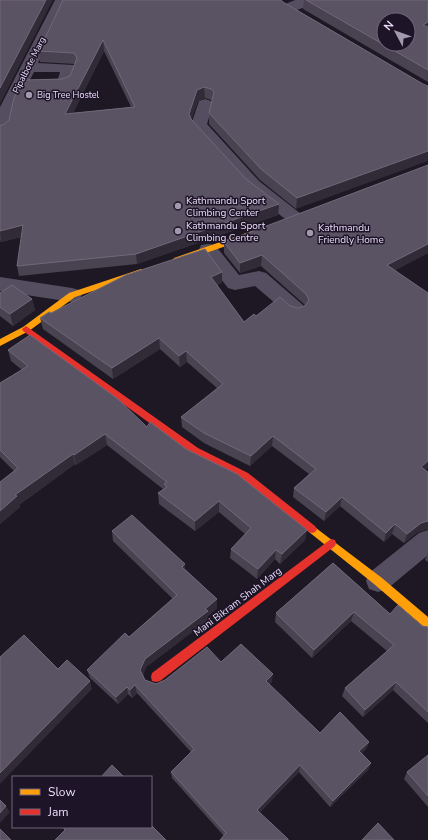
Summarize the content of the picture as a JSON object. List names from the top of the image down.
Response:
{
  "streets": {
    "street": ["Pipalbote Marg", "Mani Bikram Shah Marg"]
  },
  "places": [
    "Big Tree Hostel",
    "Kathmandu Sport Climbing Center",
    "Kathmandu Sport Climbing Centre",
    "Kathmandu Friendly Home"
  ],
  "legend": ["Slow", "Jam"],
  "north": "top left"
}
